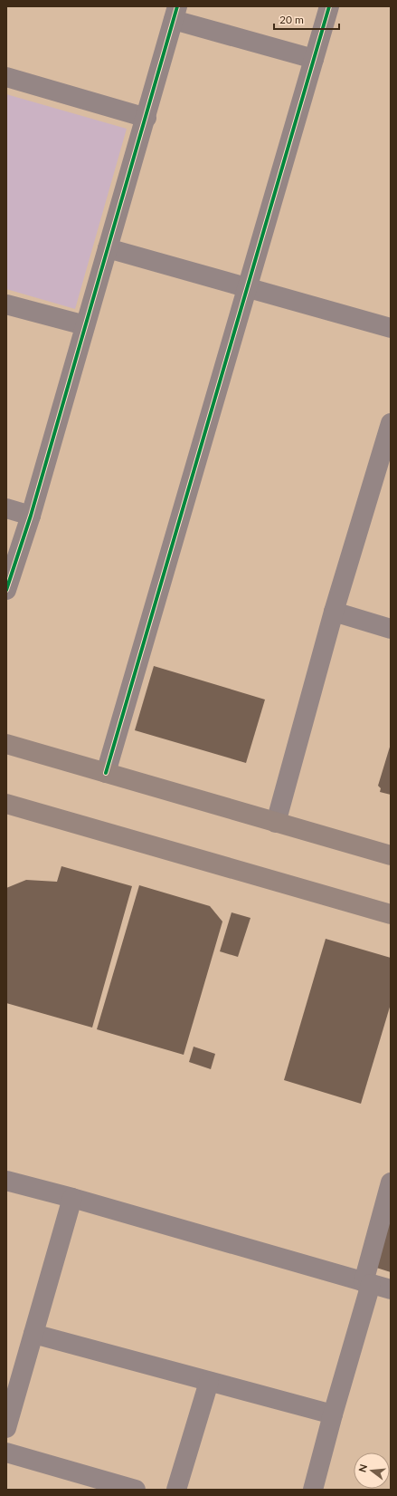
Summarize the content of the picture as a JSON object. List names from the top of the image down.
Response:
{
  "scale_bar": "20 m",
  "north": "left"
}
